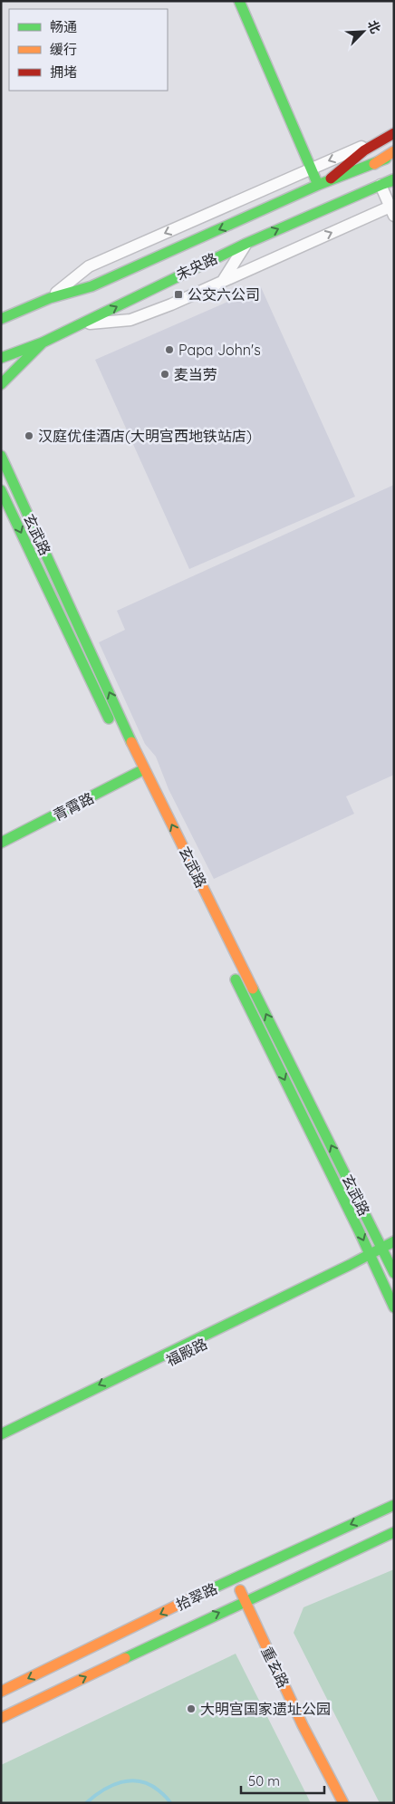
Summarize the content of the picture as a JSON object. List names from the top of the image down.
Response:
{
  "streets": {
    "main road": [
      "未央路",
      "玄武路",
      "青霄路",
      "福殿路",
      "拾翠路",
      "重玄路"
    ]
  },
  "crossings": [
    ["玄武路", "青霄路"],
    ["玄武路", "福殿路"],
    ["拾翠路", "重玄路"]
  ],
  "places": {
    "transit": ["公交六公司"],
    "other": [
      "Papa John's",
      "麦当劳",
      "汉庭优佳酒店(大明宫西地铁站店)",
      "大明宫国家遗址公园"
    ]
  },
  "legend": ["畅通", "缓行", "拥堵"],
  "scale_bar": "50 m",
  "north": "top right"
}
